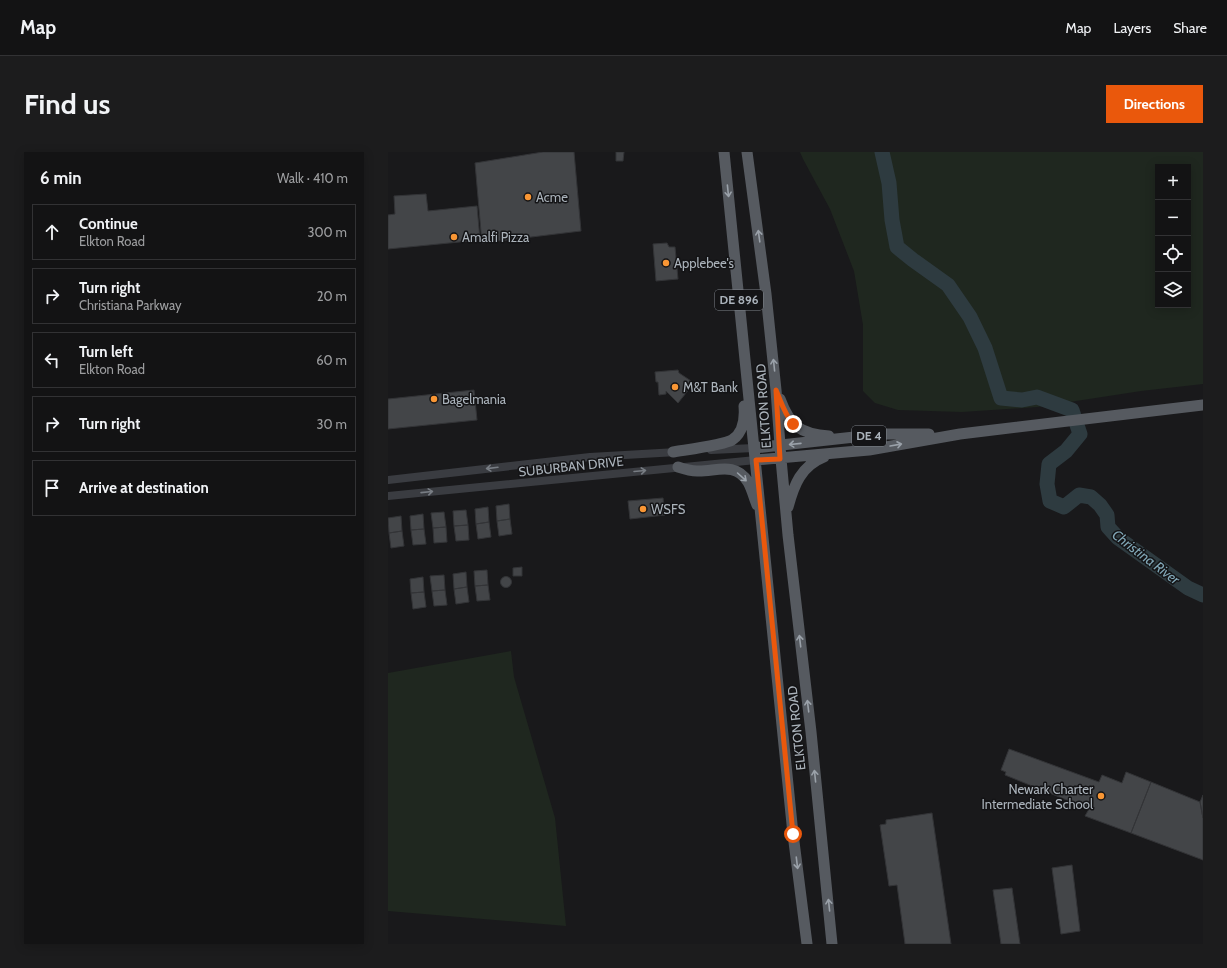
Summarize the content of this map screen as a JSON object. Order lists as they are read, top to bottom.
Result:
{
  "streets": {
    "main road": ["DE 896", "ELKTON ROAD", "DE 4"],
    "street": ["SUBURBAN DRIVE"]
  },
  "crossings": [
    ["ELKTON ROAD", "DE 4"],
    ["ELKTON ROAD", "SUBURBAN DRIVE"],
    ["DE 4", "SUBURBAN DRIVE"]
  ],
  "water": ["Christina River"],
  "places": [
    "Acme",
    "Amalfi Pizza",
    "Applebee's",
    "M&T Bank",
    "Bagelmania",
    "WSFS",
    "Newark Charter Intermediate School"
  ],
  "page": {
    "header": "Map",
    "nav": ["Map", "Layers", "Share"],
    "buttons": "Directions",
    "title": "Find us",
    "heading": ["6 min", "Walk · 410 m"],
    "map_buttons": ["+", "−"],
    "list": [
      ["Continue", "Elkton Road", "300 m"],
      ["Turn right", "Christiana Parkway", "20 m"],
      ["Turn left", "Elkton Road", "60 m"],
      ["Turn right", "30 m"],
      "Arrive at destination"
    ]
  }
}
